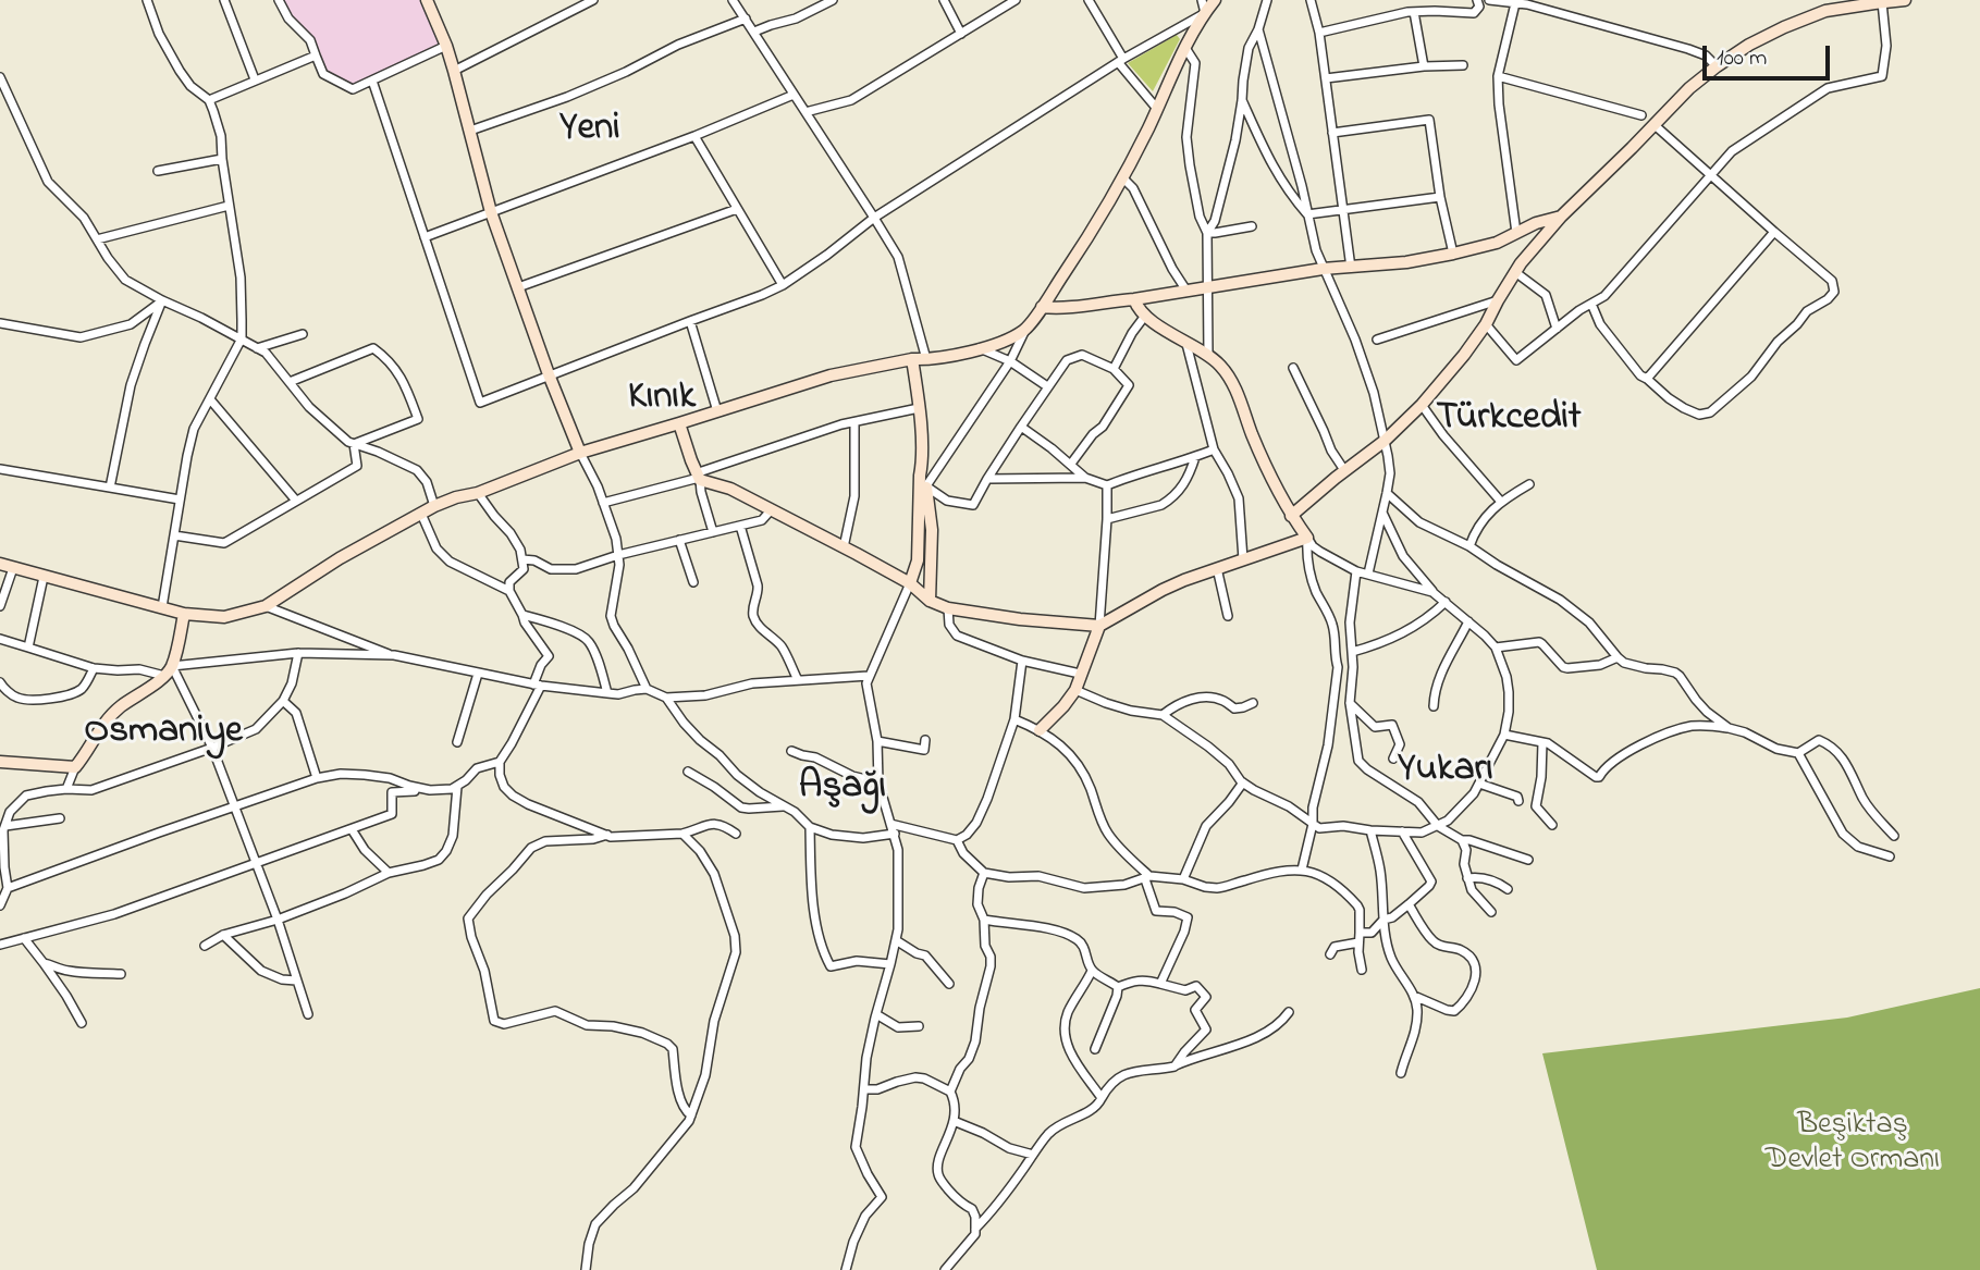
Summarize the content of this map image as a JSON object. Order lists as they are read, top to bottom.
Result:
{
  "districts": [
    "Yeni",
    "Kınık",
    "Türkcedit",
    "Osmaniye",
    "Yukarı",
    "Aşağı"
  ],
  "parks": ["Beşiktaş Devlet Ormanı"],
  "scale_bar": "100 m"
}
